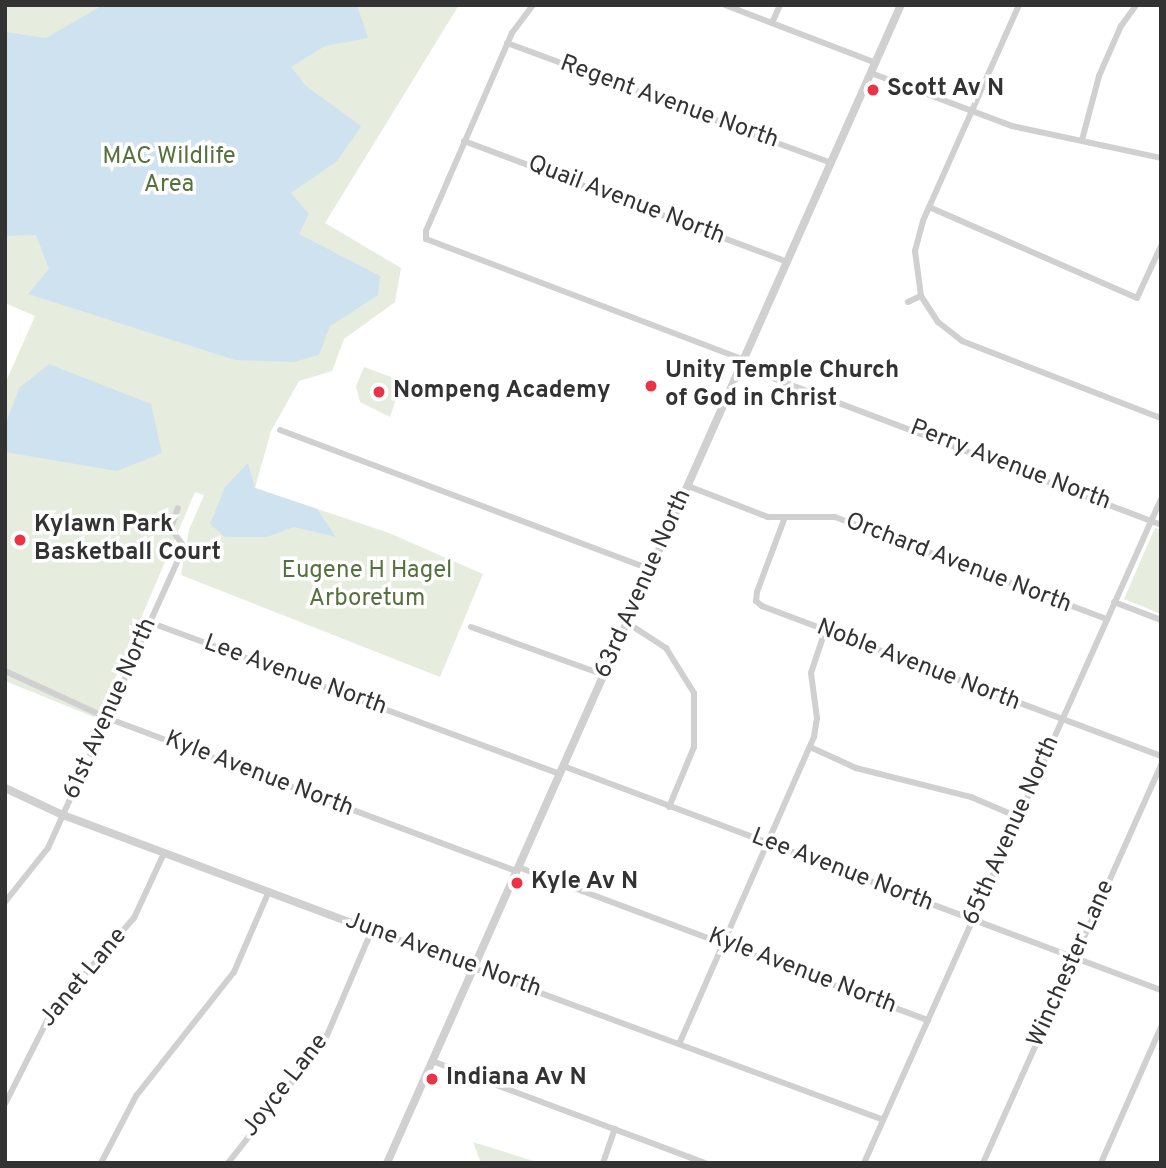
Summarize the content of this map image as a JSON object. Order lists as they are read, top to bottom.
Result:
{
  "streets": {
    "street": [
      "Regent Avenue North",
      "Quail Avenue North",
      "Perry Avenue North",
      "Orchard Avenue North",
      "63rd Avenue North",
      "Noble Avenue North",
      "Lee Avenue North",
      "61st Avenue North",
      "Kyle Avenue North",
      "65th Avenue North",
      "June Avenue North",
      "Winchester Lane",
      "Janet Lane",
      "Joyce Lane"
    ]
  },
  "crossings": [
    ["Regent Avenue North", "63rd Avenue North"],
    ["Quail Avenue North", "Perry Avenue North"],
    ["Quail Avenue North", "63rd Avenue North"],
    ["Perry Avenue North", "63rd Avenue North"],
    ["Perry Avenue North", "65th Avenue North"],
    ["Orchard Avenue North", "63rd Avenue North"],
    ["Orchard Avenue North", "Noble Avenue North"],
    ["Orchard Avenue North", "65th Avenue North"],
    ["63rd Avenue North", "Lee Avenue North"],
    ["63rd Avenue North", "Kyle Avenue North"],
    ["63rd Avenue North", "June Avenue North"],
    ["Noble Avenue North", "65th Avenue North"],
    ["Lee Avenue North", "61st Avenue North"],
    ["Lee Avenue North", "65th Avenue North"],
    ["Lee Avenue North", "Winchester Lane"],
    ["61st Avenue North", "Kyle Avenue North"],
    ["61st Avenue North", "June Avenue North"],
    ["Kyle Avenue North", "65th Avenue North"],
    ["65th Avenue North", "June Avenue North"],
    ["June Avenue North", "Janet Lane"],
    ["June Avenue North", "Joyce Lane"]
  ],
  "parks": ["MAC Wildlife Area", "Eugene H Hagel Arboretum"],
  "places": [
    "Scott Av N",
    "Unity Temple Church of God in Christ",
    "Nompeng Academy",
    "Kylawn Park Basketball Court",
    "Kyle Av N",
    "Indiana Av N"
  ]
}
